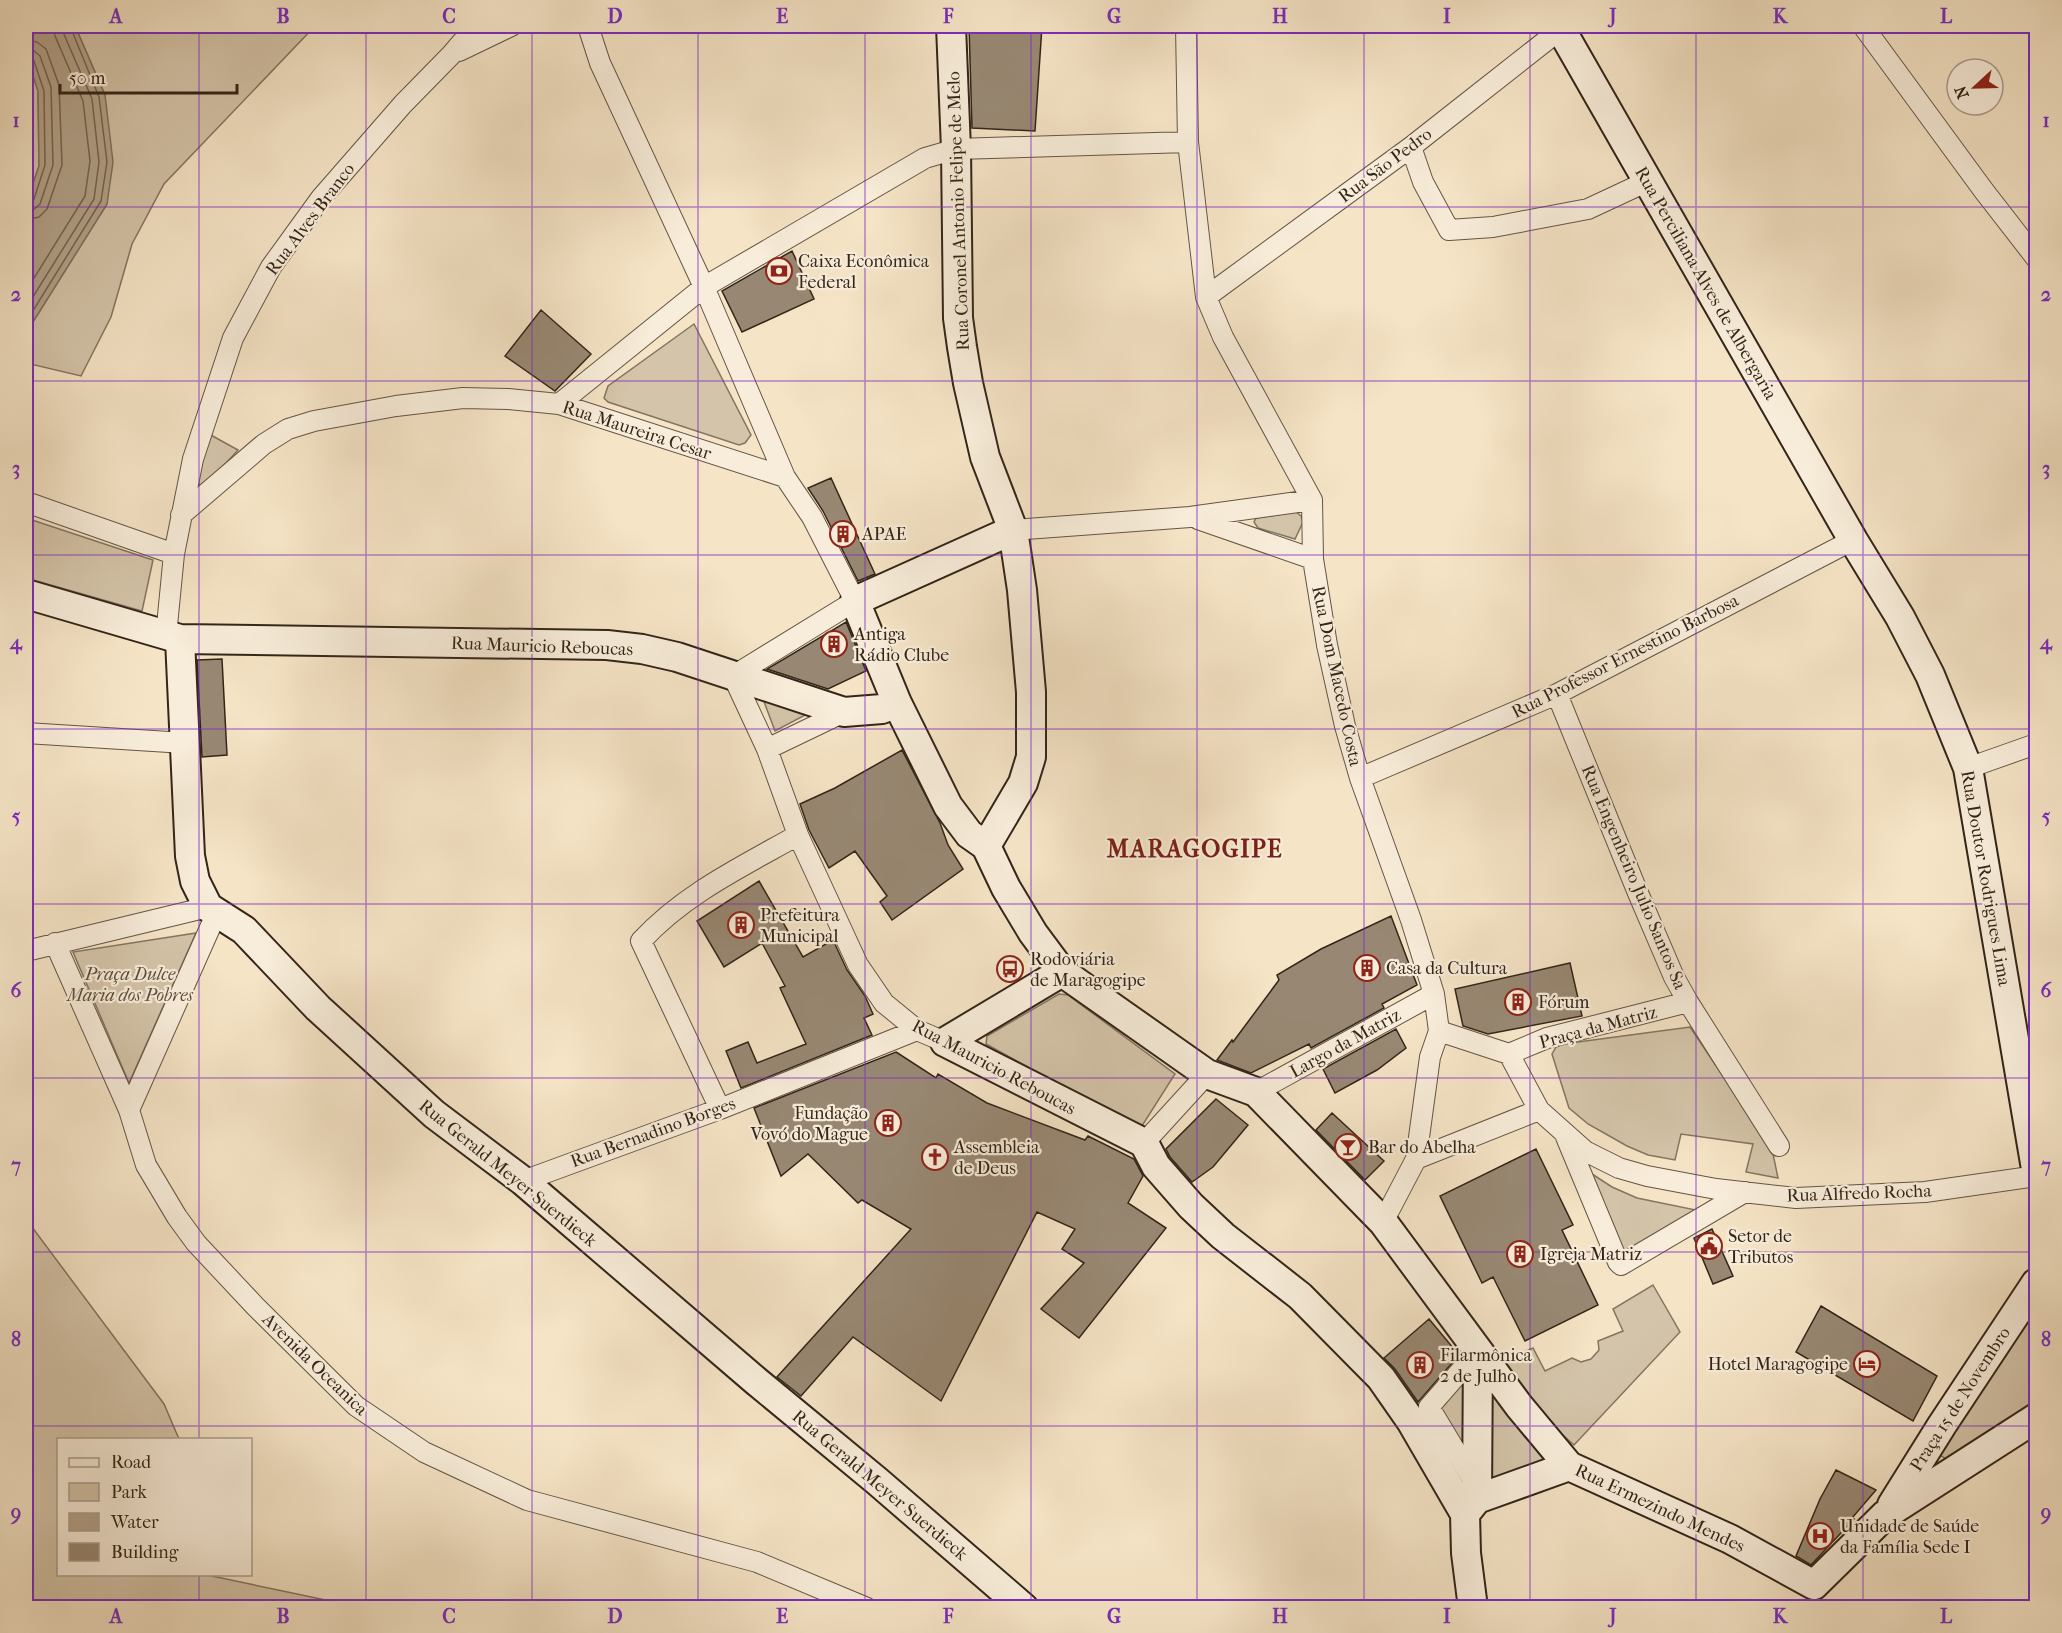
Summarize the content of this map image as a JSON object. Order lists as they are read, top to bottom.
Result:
{
  "streets": {
    "street": [
      "Rua São Pedro",
      "Rua Coronel Antonio Felipe de Melo",
      "Rua Alves Branco",
      "Rua Perciliana Alves de Albergaria",
      "Rua Maureira Cesar",
      "Rua Mauricio Reboucas",
      "Rua Professor Ernestino Barbosa",
      "Rua Dom Macedo Costa",
      "Rua Engenheiro Julio Santos Sa",
      "Rua Doutor Rodrigues Lima",
      "Praça da Matriz",
      "Largo da Matriz",
      "Rua Bernadino Borges",
      "Rua Gerald Meyer Suerdieck",
      "Rua Alfredo Rocha",
      "Avenida Oceanica",
      "Praça 15 de Novembro",
      "Rua Ermezindo Mendes"
    ]
  },
  "crossings": [
    ["Rua São Pedro", "Rua Perciliana Alves de Albergaria"],
    ["Rua São Pedro", "Rua Dom Macedo Costa"],
    ["Rua Coronel Antonio Felipe de Melo", "Rua Ermezindo Mendes"],
    ["Rua Alves Branco", "Rua Maureira Cesar"],
    ["Rua Perciliana Alves de Albergaria", "Rua Professor Ernestino Barbosa"],
    ["Rua Perciliana Alves de Albergaria", "Rua Doutor Rodrigues Lima"],
    ["Rua Mauricio Reboucas", "Rua Bernadino Borges"],
    ["Rua Professor Ernestino Barbosa", "Rua Dom Macedo Costa"],
    ["Rua Professor Ernestino Barbosa", "Rua Engenheiro Julio Santos Sa"],
    ["Rua Professor Ernestino Barbosa", "Rua Doutor Rodrigues Lima"],
    ["Rua Dom Macedo Costa", "Largo da Matriz"],
    ["Rua Engenheiro Julio Santos Sa", "Praça da Matriz"],
    ["Largo da Matriz", "Rua Ermezindo Mendes"],
    ["Rua Bernadino Borges", "Rua Gerald Meyer Suerdieck"],
    ["Praça 15 de Novembro", "Rua Ermezindo Mendes"]
  ],
  "districts": ["MARAGOGIPE"],
  "parks": ["Praça Dulce Maria dos Pobres"],
  "places": {
    "bank": ["Caixa Econômica Federal"],
    "building": [
      "APAE",
      "Antiga Rádio Clube",
      "Prefeitura Municipal",
      "Casa da Cultura",
      "Fórum",
      "Fundação Vovó do Mague",
      "Igreja Matriz",
      "Filarmônica 2 de Julho"
    ],
    "bus stop": ["Rodoviária de Maragogipe"],
    "bar": ["Bar do Abelha"],
    "church": ["Assembleia de Deus"],
    "public building": ["Setor de Tributos"],
    "hotel": ["Hotel Maragogipe"],
    "hospital": ["Unidade de Saúde da Família Sede I"]
  },
  "legend": [
    "Road",
    "Park",
    "Water",
    "Building"
  ],
  "scale_bar": "50 m",
  "north": "left",
  "grid": {
    "columns": [
      "A",
      "B",
      "C",
      "D",
      "E",
      "F",
      "G",
      "H",
      "I",
      "J",
      "K",
      "L"
    ],
    "rows": [
      "1",
      "2",
      "3",
      "4",
      "5",
      "6",
      "7",
      "8",
      "9"
    ]
  }
}
